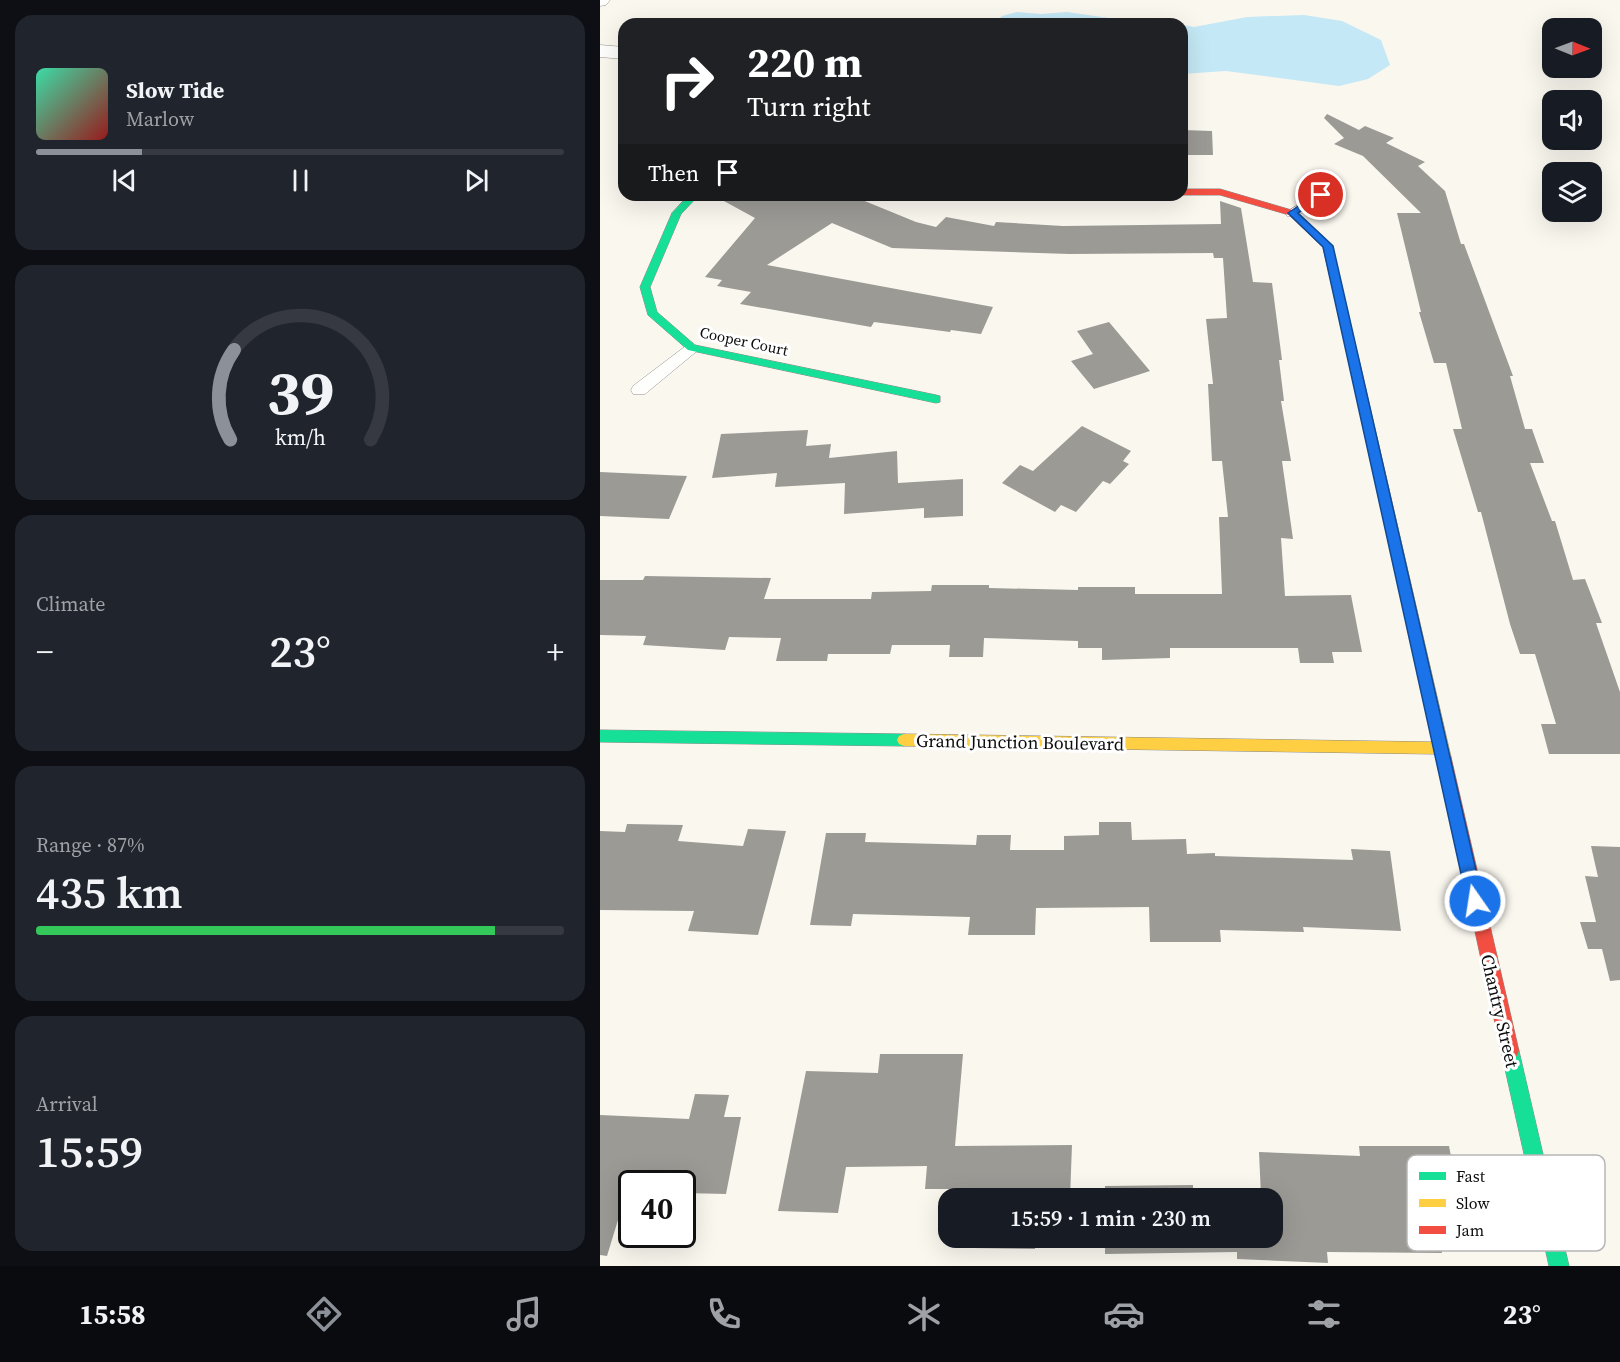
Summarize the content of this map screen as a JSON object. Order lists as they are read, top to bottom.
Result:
{
  "streets": {
    "street": ["Cooper Court", "Grand Junction Boulevard", "Chantry Street"]
  },
  "crossings": [
    ["Grand Junction Boulevard", "Chantry Street"]
  ],
  "legend": ["Fast", "Slow", "Jam"],
  "north": "right",
  "page": {
    "turn": ["220 m", "Turn right"],
    "song": ["Slow Tide", "Marlow"],
    "then": "Then",
    "tile": [
      "Climate",
      ["Range · 87%", "435 km"],
      ["Arrival", "15:59"]
    ],
    "heat": ["−", "23°", "+"],
    "limit": "40",
    "trip": "15:59 · 1 min · 230 m",
    "tabs": ["15:58", "23°"],
    "gauge": ["39", "km/h"]
  }
}
